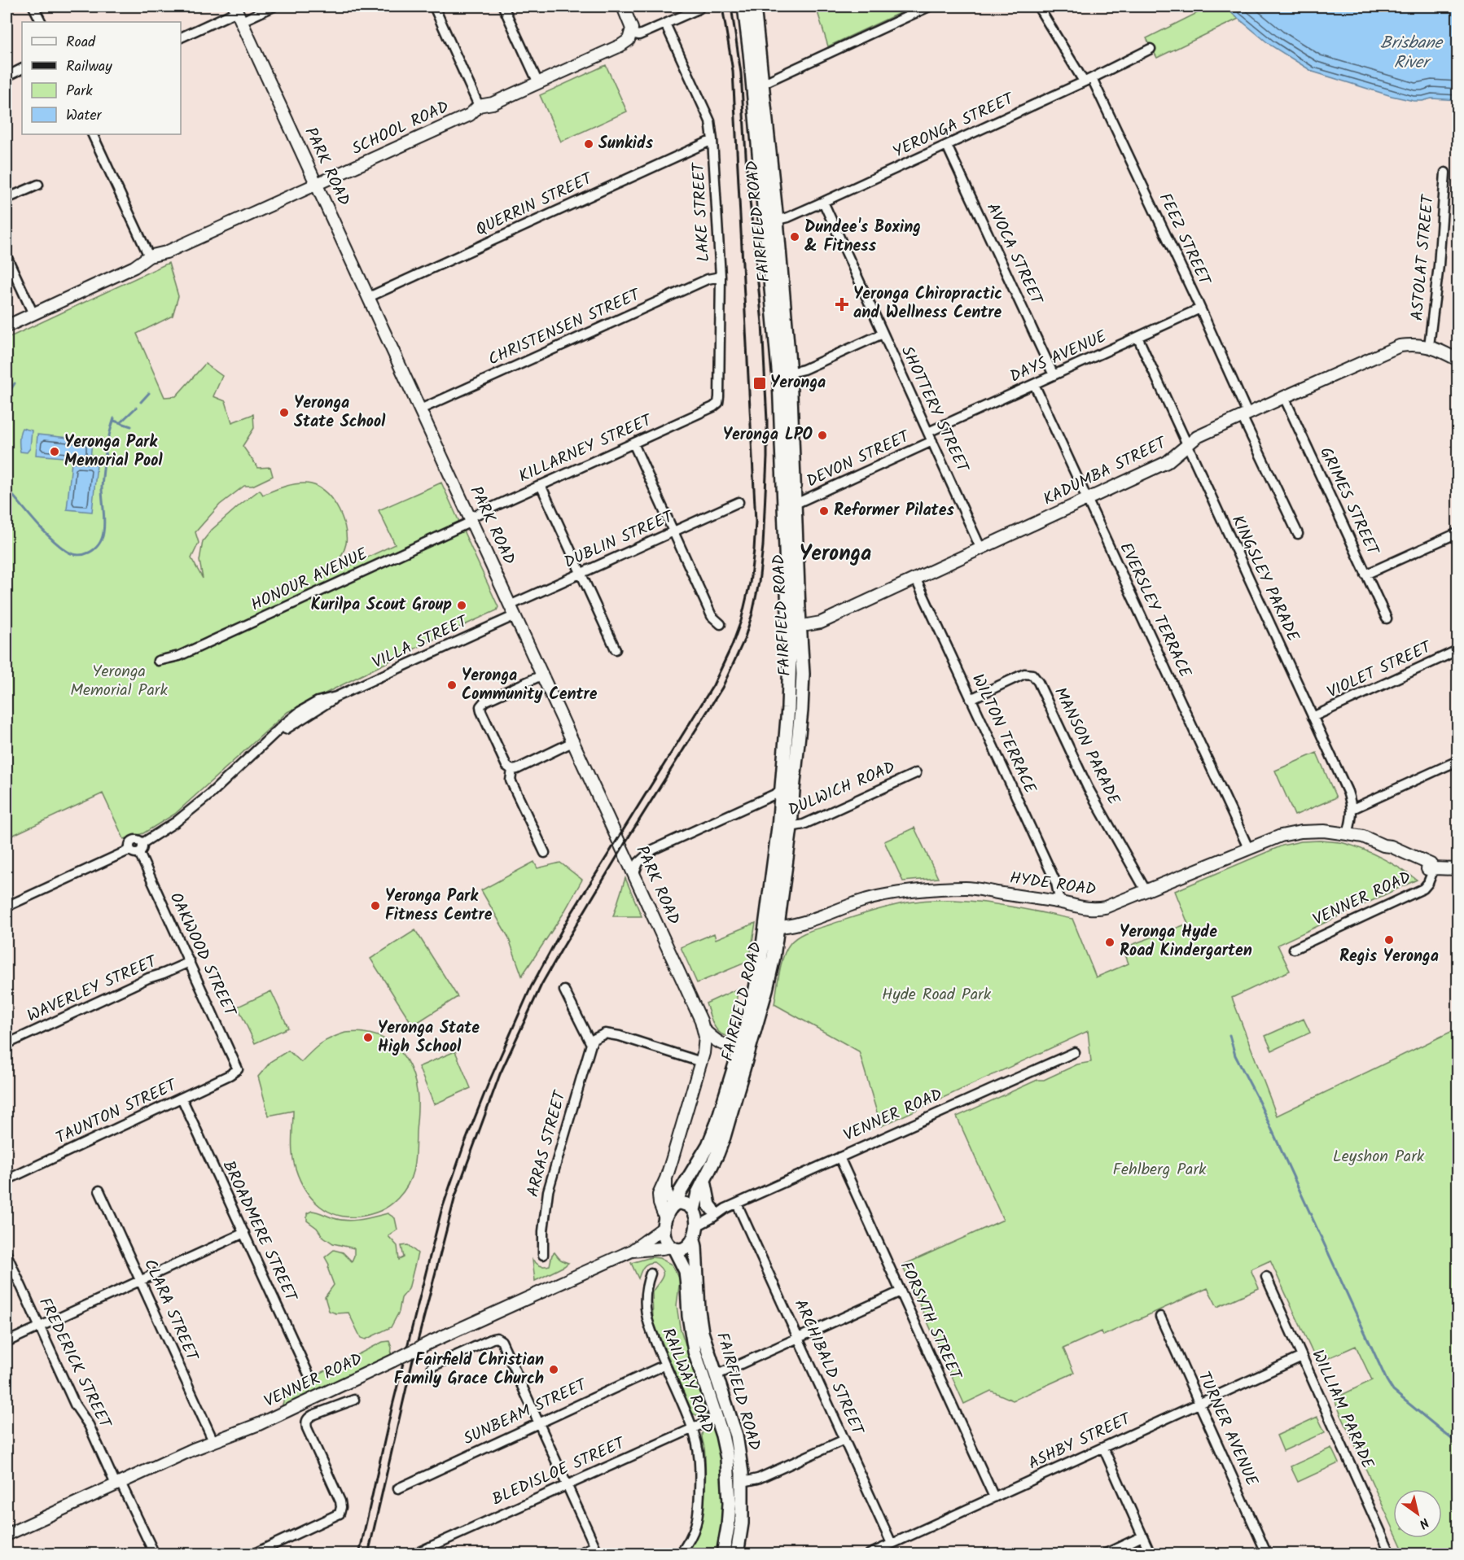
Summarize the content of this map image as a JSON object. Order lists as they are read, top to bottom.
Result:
{
  "streets": {
    "main road": ["FAIRFIELD ROAD"],
    "street": [
      "YERONGA STREET",
      "SCHOOL ROAD",
      "PARK ROAD",
      "QUERRIN STREET",
      "LAKE STREET",
      "FEEZ STREET",
      "AVOCA STREET",
      "ASTOLAT STREET",
      "CHRISTENSEN STREET",
      "DAYS AVENUE",
      "SHOTTERY STREET",
      "KILLARNEY STREET",
      "DEVON STREET",
      "KADUMBA STREET",
      "GRIMES STREET",
      "DUBLIN STREET",
      "KINGSLEY PARADE",
      "HONOUR AVENUE",
      "EVERSLEY TERRACE",
      "VILLA STREET",
      "VIOLET STREET",
      "WILTON TERRACE",
      "MANSON PARADE",
      "DULWICH ROAD",
      "HYDE ROAD",
      "VENNER ROAD",
      "OAKWOOD STREET",
      "WAVERLEY STREET",
      "TAUNTON STREET",
      "ARRAS STREET",
      "BROADMERE STREET",
      "CLARA STREET",
      "FORSYTH STREET",
      "FREDERICK STREET",
      "ARCHIBALD STREET",
      "RAILWAY ROAD",
      "WILLIAM PARADE",
      "SUNBEAM STREET",
      "TURNER AVENUE",
      "ASHBY STREET",
      "BLEDISLOE STREET"
    ]
  },
  "crossings": [
    ["YERONGA STREET", "FAIRFIELD ROAD"],
    ["YERONGA STREET", "FEEZ STREET"],
    ["YERONGA STREET", "AVOCA STREET"],
    ["YERONGA STREET", "SHOTTERY STREET"],
    ["SCHOOL ROAD", "PARK ROAD"],
    ["SCHOOL ROAD", "LAKE STREET"],
    ["PARK ROAD", "QUERRIN STREET"],
    ["PARK ROAD", "FAIRFIELD ROAD"],
    ["PARK ROAD", "CHRISTENSEN STREET"],
    ["PARK ROAD", "KILLARNEY STREET"],
    ["PARK ROAD", "DUBLIN STREET"],
    ["PARK ROAD", "HONOUR AVENUE"],
    ["PARK ROAD", "VILLA STREET"],
    ["QUERRIN STREET", "LAKE STREET"],
    ["LAKE STREET", "CHRISTENSEN STREET"],
    ["LAKE STREET", "KILLARNEY STREET"],
    ["FAIRFIELD ROAD", "DEVON STREET"],
    ["FAIRFIELD ROAD", "KADUMBA STREET"],
    ["FAIRFIELD ROAD", "DULWICH ROAD"],
    ["FAIRFIELD ROAD", "HYDE ROAD"],
    ["FAIRFIELD ROAD", "VENNER ROAD"],
    ["FAIRFIELD ROAD", "BLEDISLOE STREET"],
    ["FEEZ STREET", "DAYS AVENUE"],
    ["FEEZ STREET", "KADUMBA STREET"],
    ["AVOCA STREET", "DAYS AVENUE"],
    ["ASTOLAT STREET", "KADUMBA STREET"],
    ["DAYS AVENUE", "SHOTTERY STREET"],
    ["DAYS AVENUE", "KINGSLEY PARADE"],
    ["DAYS AVENUE", "EVERSLEY TERRACE"],
    ["SHOTTERY STREET", "DEVON STREET"],
    ["SHOTTERY STREET", "KADUMBA STREET"],
    ["KILLARNEY STREET", "HONOUR AVENUE"],
    ["KADUMBA STREET", "GRIMES STREET"],
    ["KADUMBA STREET", "KINGSLEY PARADE"],
    ["KADUMBA STREET", "EVERSLEY TERRACE"],
    ["KADUMBA STREET", "WILTON TERRACE"],
    ["DUBLIN STREET", "VILLA STREET"],
    ["KINGSLEY PARADE", "VIOLET STREET"],
    ["KINGSLEY PARADE", "HYDE ROAD"],
    ["EVERSLEY TERRACE", "HYDE ROAD"],
    ["VILLA STREET", "OAKWOOD STREET"],
    ["WILTON TERRACE", "MANSON PARADE"],
    ["WILTON TERRACE", "HYDE ROAD"],
    ["MANSON PARADE", "HYDE ROAD"],
    ["HYDE ROAD", "VENNER ROAD"],
    ["VENNER ROAD", "CLARA STREET"],
    ["VENNER ROAD", "FORSYTH STREET"],
    ["VENNER ROAD", "FREDERICK STREET"],
    ["VENNER ROAD", "ARCHIBALD STREET"],
    ["OAKWOOD STREET", "WAVERLEY STREET"],
    ["OAKWOOD STREET", "TAUNTON STREET"],
    ["TAUNTON STREET", "BROADMERE STREET"],
    ["FORSYTH STREET", "ASHBY STREET"],
    ["ARCHIBALD STREET", "ASHBY STREET"],
    ["RAILWAY ROAD", "SUNBEAM STREET"],
    ["RAILWAY ROAD", "BLEDISLOE STREET"],
    ["WILLIAM PARADE", "ASHBY STREET"],
    ["TURNER AVENUE", "ASHBY STREET"]
  ],
  "districts": ["Yeronga"],
  "water": ["Brisbane River"],
  "parks": [
    "Yeronga Memorial Park",
    "Hyde Road Park",
    "Leyshon Park",
    "Fehlberg Park"
  ],
  "places": {
    "other": [
      "Sunkids",
      "Dundee's Boxing & Fitness",
      "Yeronga State School",
      "Yeronga LPO",
      "Yeronga Park Memorial Pool",
      "Reformer Pilates",
      "Kurilpa Scout Group",
      "Yeronga Community Centre",
      "Yeronga Park Fitness Centre",
      "Regis Yeronga",
      "Yeronga Hyde Road Kindergarten",
      "Yeronga State High School",
      "Fairfield Christian Family Grace Church"
    ],
    "health": ["Yeronga Chiropractic and Wellness Centre"],
    "transit": ["Yeronga"]
  },
  "legend": [
    "Road",
    "Railway",
    "Park",
    "Water"
  ],
  "north": "bottom right"
}
